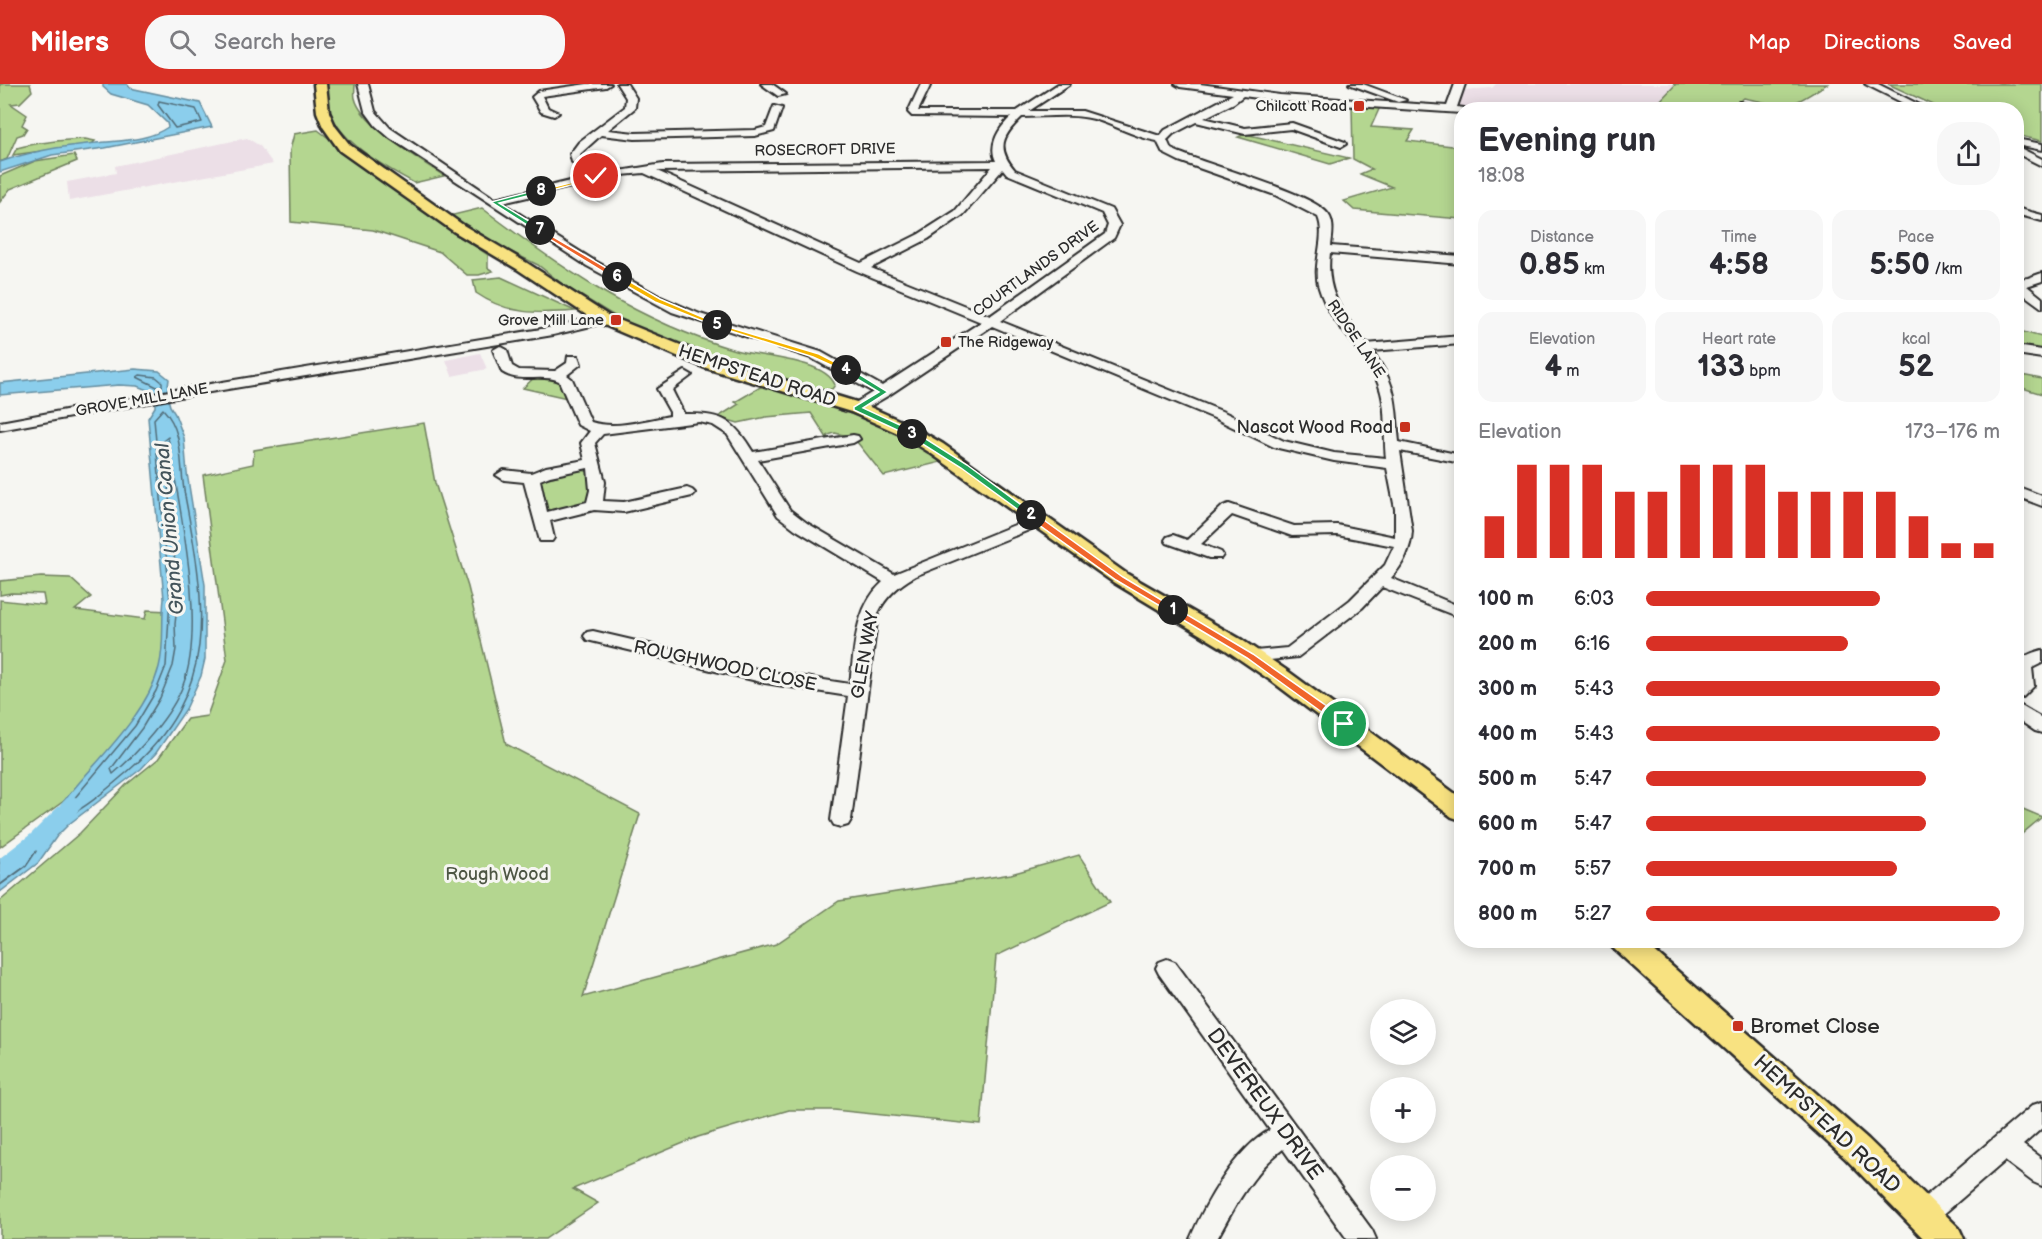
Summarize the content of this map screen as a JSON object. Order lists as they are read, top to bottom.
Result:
{
  "streets": {
    "main road": ["HEMPSTEAD ROAD"],
    "street": [
      "ROSECROFT DRIVE",
      "COURTLANDS DRIVE",
      "RIDGE LANE",
      "GROVE MILL LANE",
      "GLEN WAY",
      "ROUGHWOOD CLOSE",
      "DEVEREUX DRIVE"
    ]
  },
  "crossings": [
    ["ROSECROFT DRIVE", "COURTLANDS DRIVE"],
    ["ROSECROFT DRIVE", "HEMPSTEAD ROAD"],
    ["COURTLANDS DRIVE", "HEMPSTEAD ROAD"],
    ["HEMPSTEAD ROAD", "GROVE MILL LANE"],
    ["HEMPSTEAD ROAD", "GLEN WAY"],
    ["GLEN WAY", "ROUGHWOOD CLOSE"]
  ],
  "water": ["Grand Union Canal"],
  "parks": ["Rough Wood"],
  "places": {
    "transit": [
      "Chilcott Road",
      "Grove Mill Lane",
      "The Ridgeway",
      "Nascot Wood Road",
      "Bromet Close"
    ]
  },
  "page": {
    "header": "Milers",
    "search": "Search here",
    "nav": ["Map", "Directions", "Saved"],
    "heading": ["Evening run", "18:08"],
    "pins": [
      "8",
      "7",
      "6",
      "5",
      "4",
      "3",
      "2",
      "1"
    ],
    "stats": [
      ["Distance", "0.85 km"],
      ["Time", "4:58"],
      ["Pace", "5:50 /km"],
      ["Elevation", "4 m"],
      ["Heart rate", "133 bpm"],
      ["kcal", "52"]
    ],
    "chart": ["Elevation", "173–176 m"],
    "list": [
      {
        "name": "100 m",
        "note": "6:03"
      },
      {
        "name": "200 m",
        "note": "6:16"
      },
      {
        "name": "300 m",
        "note": "5:43"
      },
      {
        "name": "400 m",
        "note": "5:43"
      },
      {
        "name": "500 m",
        "note": "5:47"
      },
      {
        "name": "600 m",
        "note": "5:47"
      },
      {
        "name": "700 m",
        "note": "5:57"
      },
      {
        "name": "800 m",
        "note": "5:27"
      }
    ],
    "map_buttons": ["+", "−"]
  }
}
